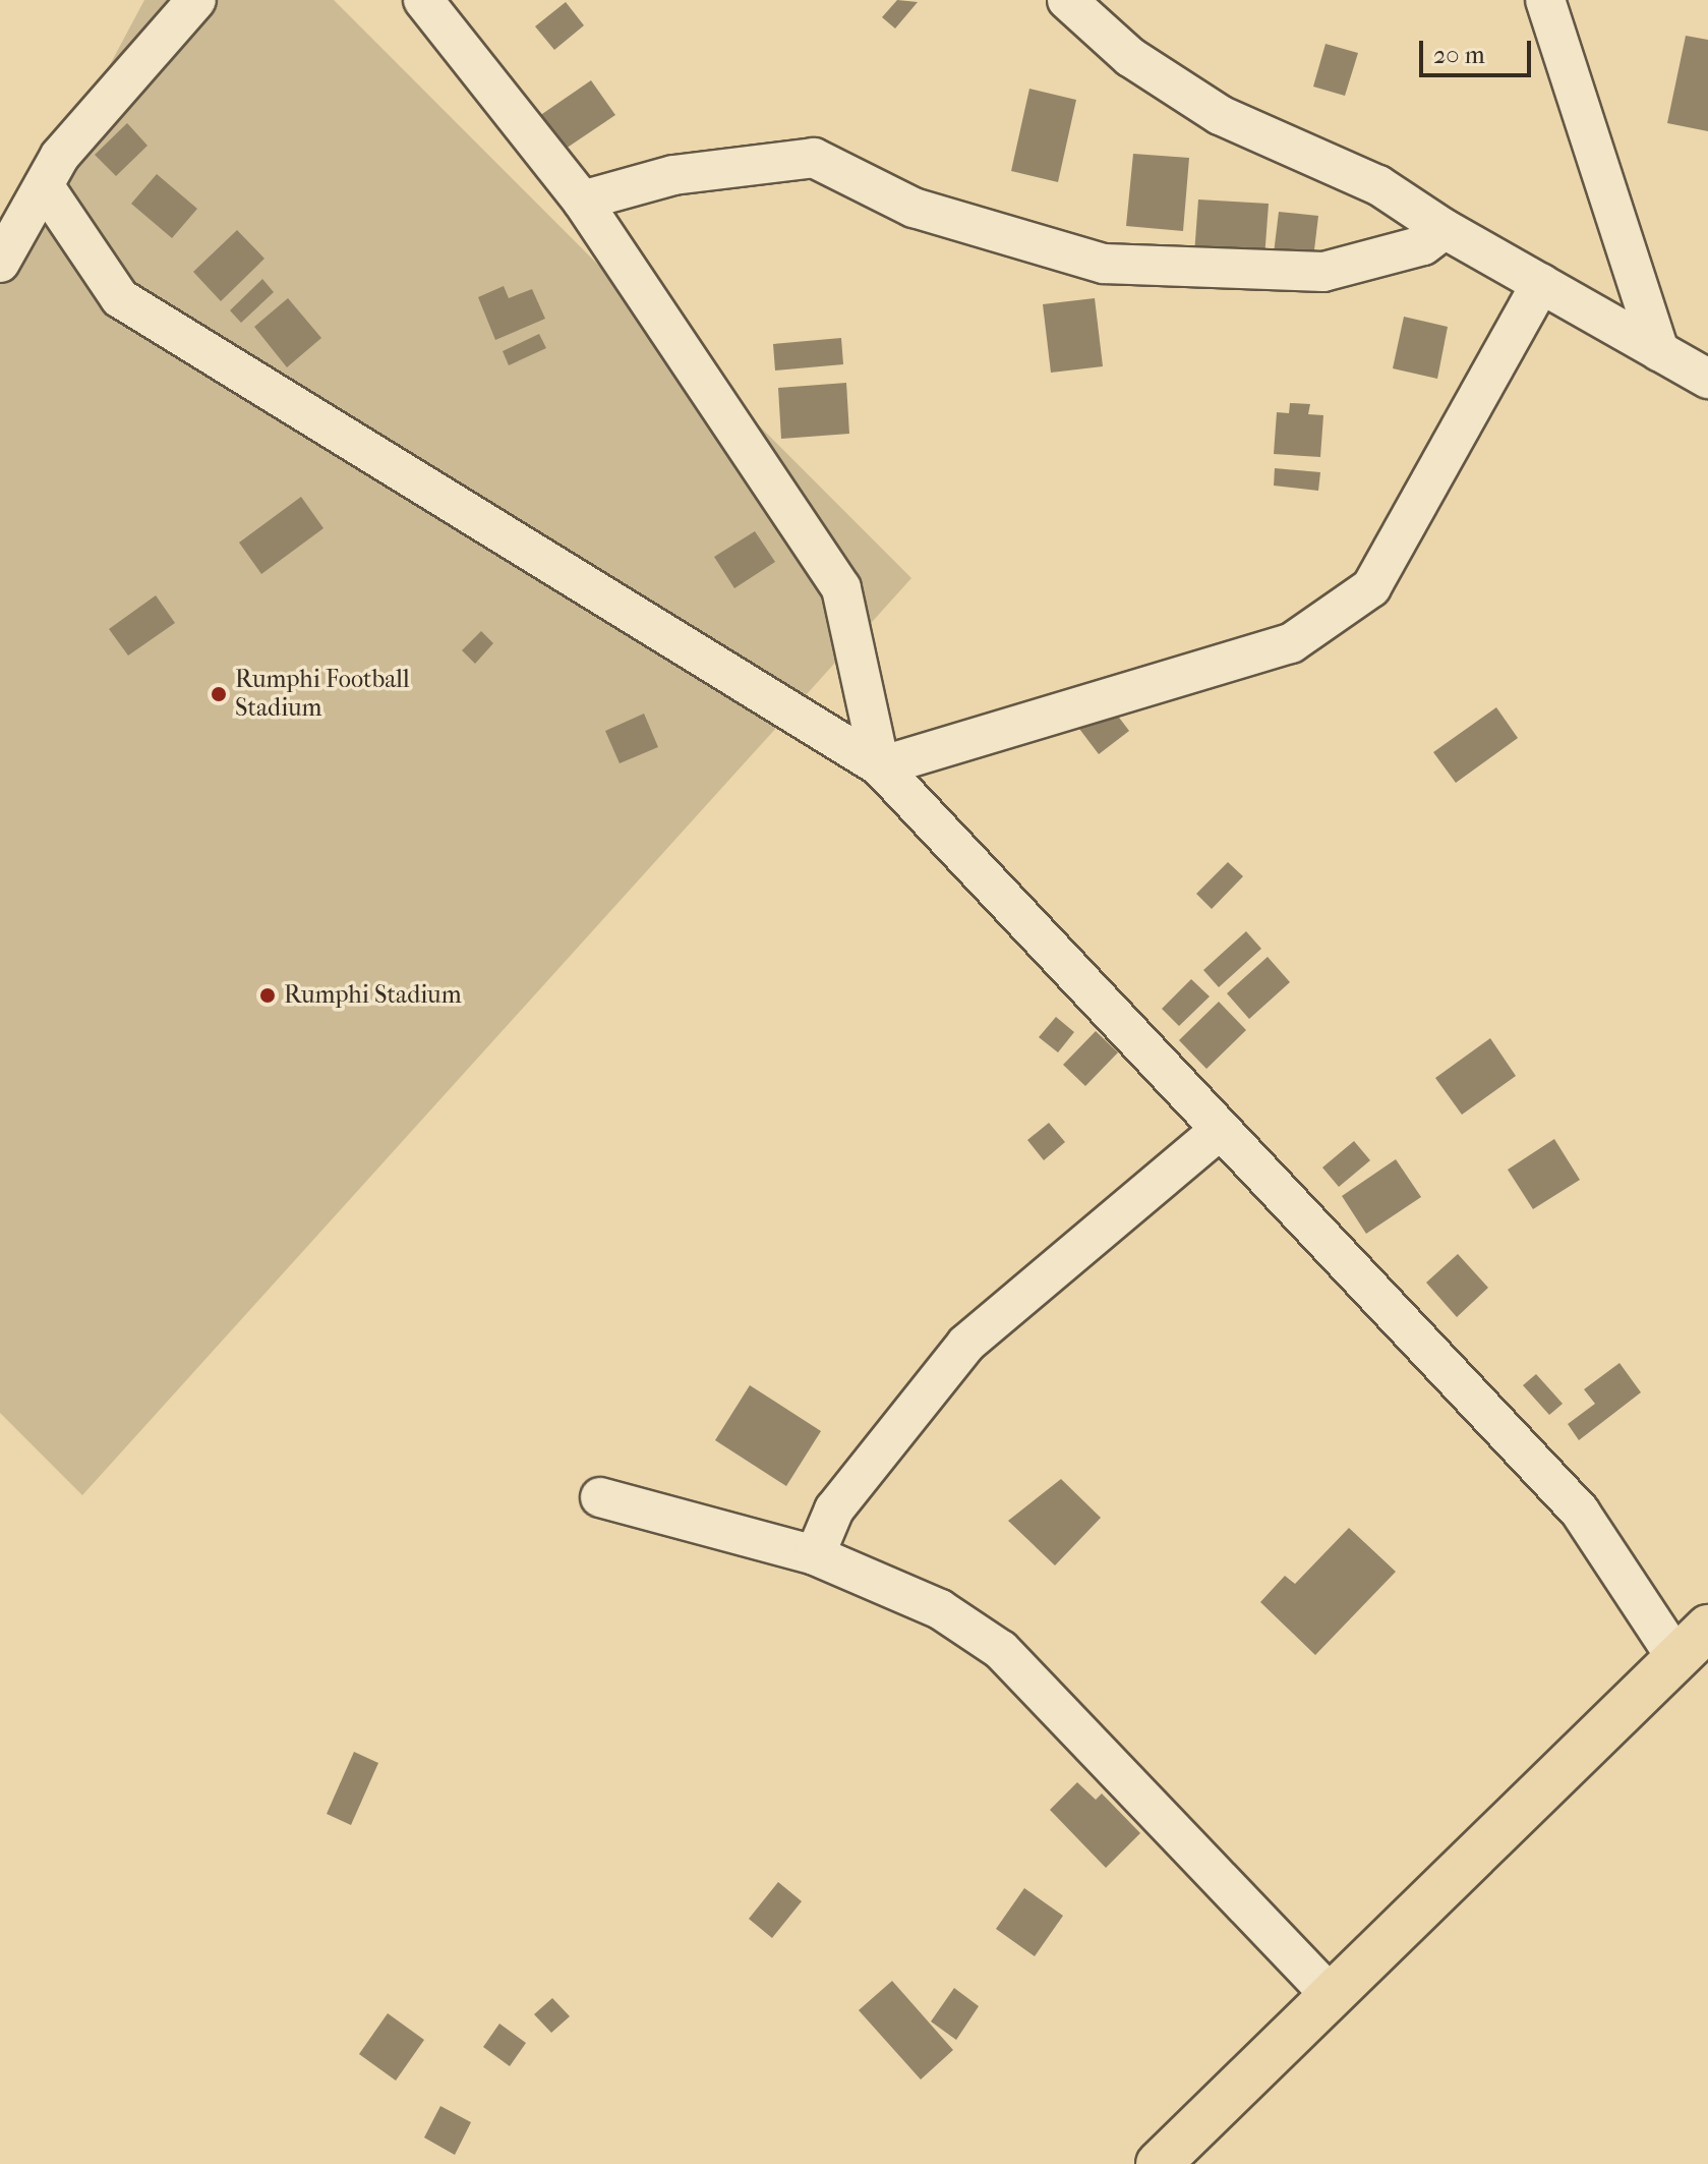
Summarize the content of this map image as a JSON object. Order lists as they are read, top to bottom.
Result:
{
  "places": ["Rumphi Football Stadium", "Rumphi Stadium"],
  "scale_bar": "20 m"
}
